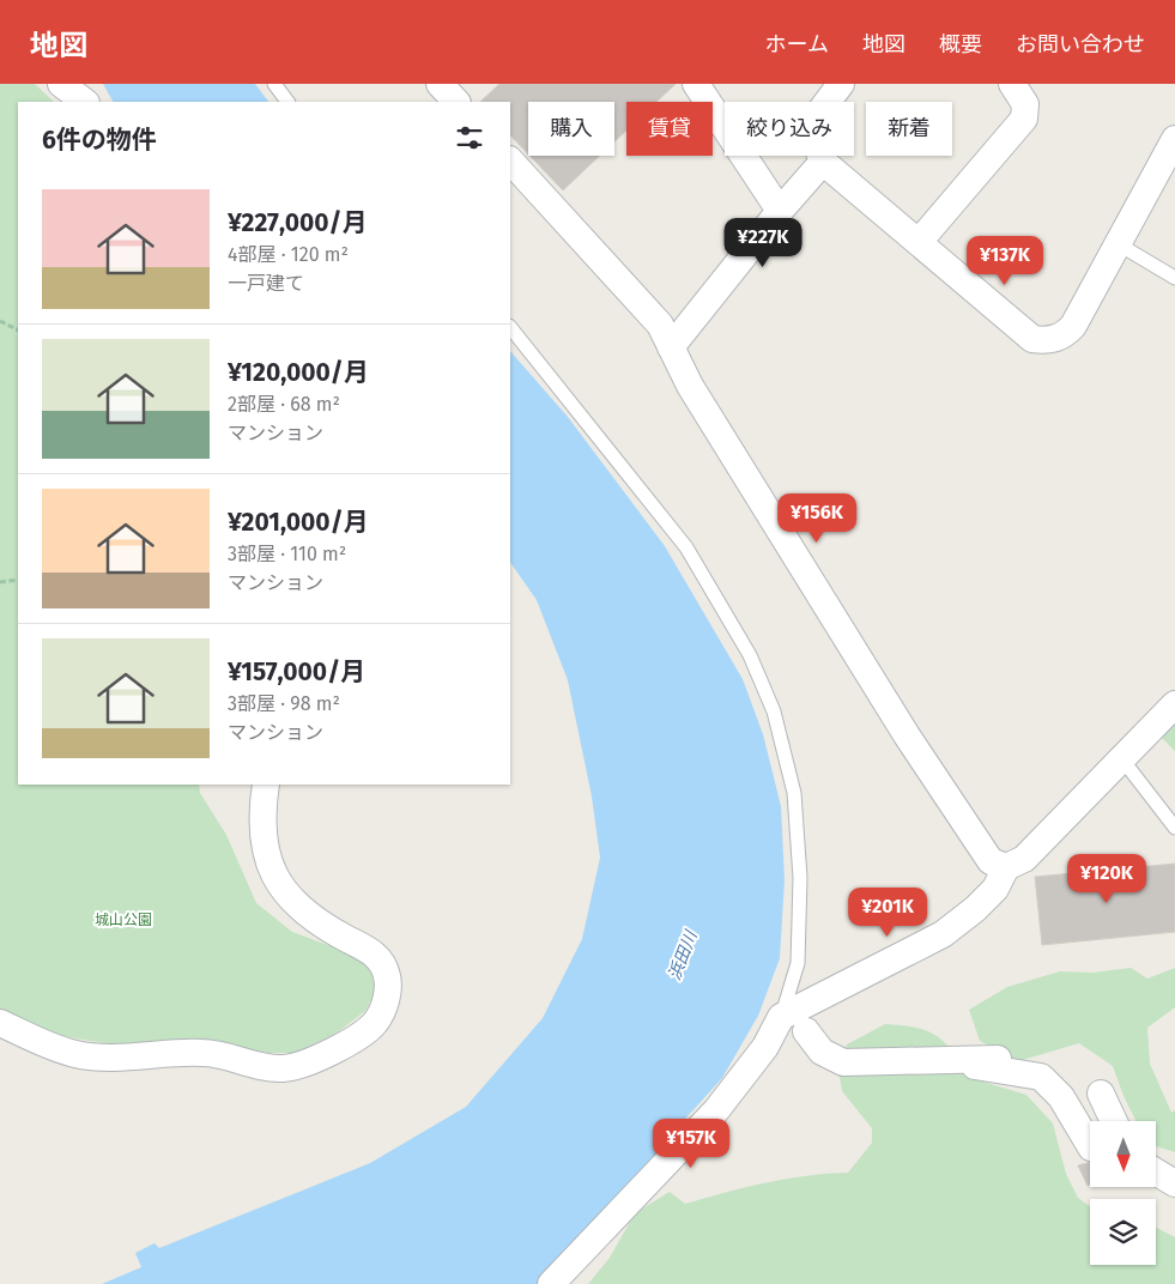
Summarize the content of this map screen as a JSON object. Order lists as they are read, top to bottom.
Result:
{
  "water": ["浜田川"],
  "parks": ["城山公園"],
  "north": "bottom",
  "page": {
    "header": "地図",
    "nav": [
      "ホーム",
      "地図",
      "概要",
      "お問い合わせ"
    ],
    "chip": [
      "購入",
      "賃貸",
      "絞り込み",
      "新着"
    ],
    "heading": "6件の物件",
    "list": [
      {
        "name": "¥227,000/月",
        "note": "4部屋 · 120 m² · 一戸建て"
      },
      {
        "name": "¥120,000/月",
        "note": "2部屋 · 68 m² · マンション"
      },
      {
        "name": "¥201,000/月",
        "note": "3部屋 · 110 m² · マンション"
      },
      {
        "name": "¥157,000/月",
        "note": "3部屋 · 98 m² · マンション"
      }
    ],
    "price": [
      "¥227K",
      "¥137K",
      "¥156K",
      "¥120K",
      "¥201K",
      "¥157K"
    ]
  }
}
